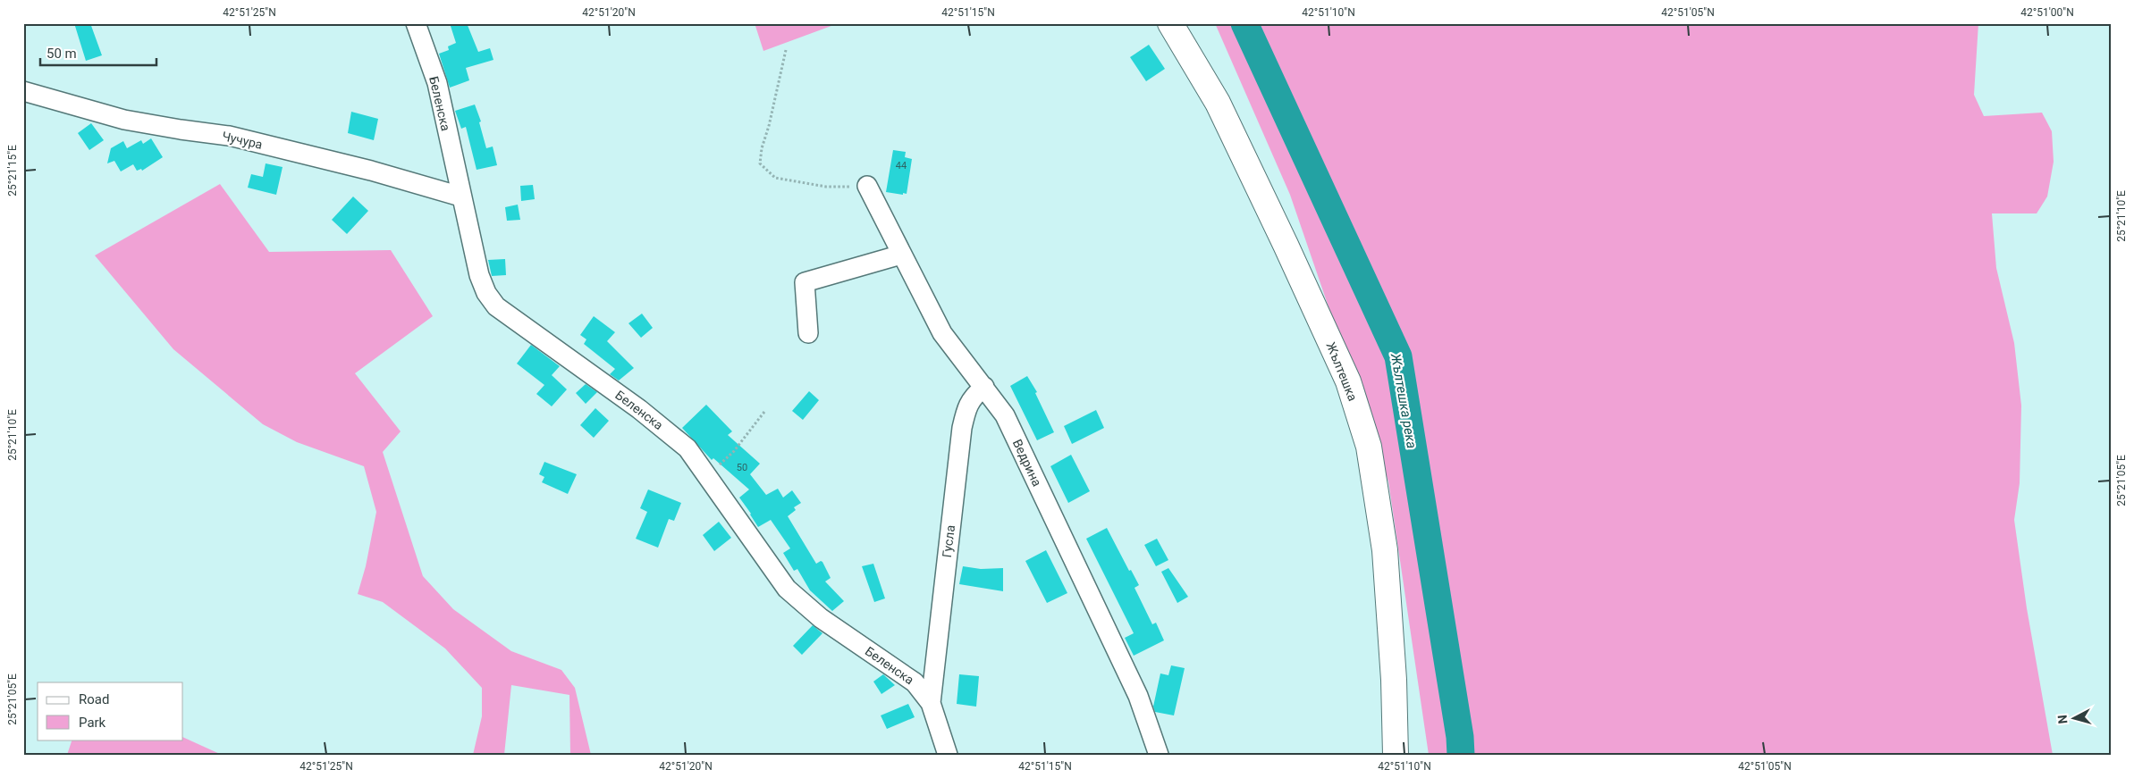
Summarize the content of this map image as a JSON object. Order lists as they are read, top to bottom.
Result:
{
  "streets": {
    "main road": ["Жълтешка"],
    "street": [
      "Беленска",
      "Чучура",
      "Ведрина",
      "Гусла"
    ]
  },
  "crossings": [
    ["Беленска", "Чучура"],
    ["Беленска", "Гусла"],
    ["Ведрина", "Гусла"]
  ],
  "water": ["Жълтешка река"],
  "house_numbers": ["44", "50"],
  "legend": ["Road", "Park"],
  "scale_bar": "50 m",
  "north": "left",
  "coordinates": [
    "42°51'25\"N",
    "42°51'20\"N",
    "42°51'15\"N",
    "42°51'10\"N",
    "42°51'05\"N",
    "42°51'00\"N",
    "25°21'15\"E",
    "25°21'10\"E",
    "25°21'05\"E"
  ]
}
